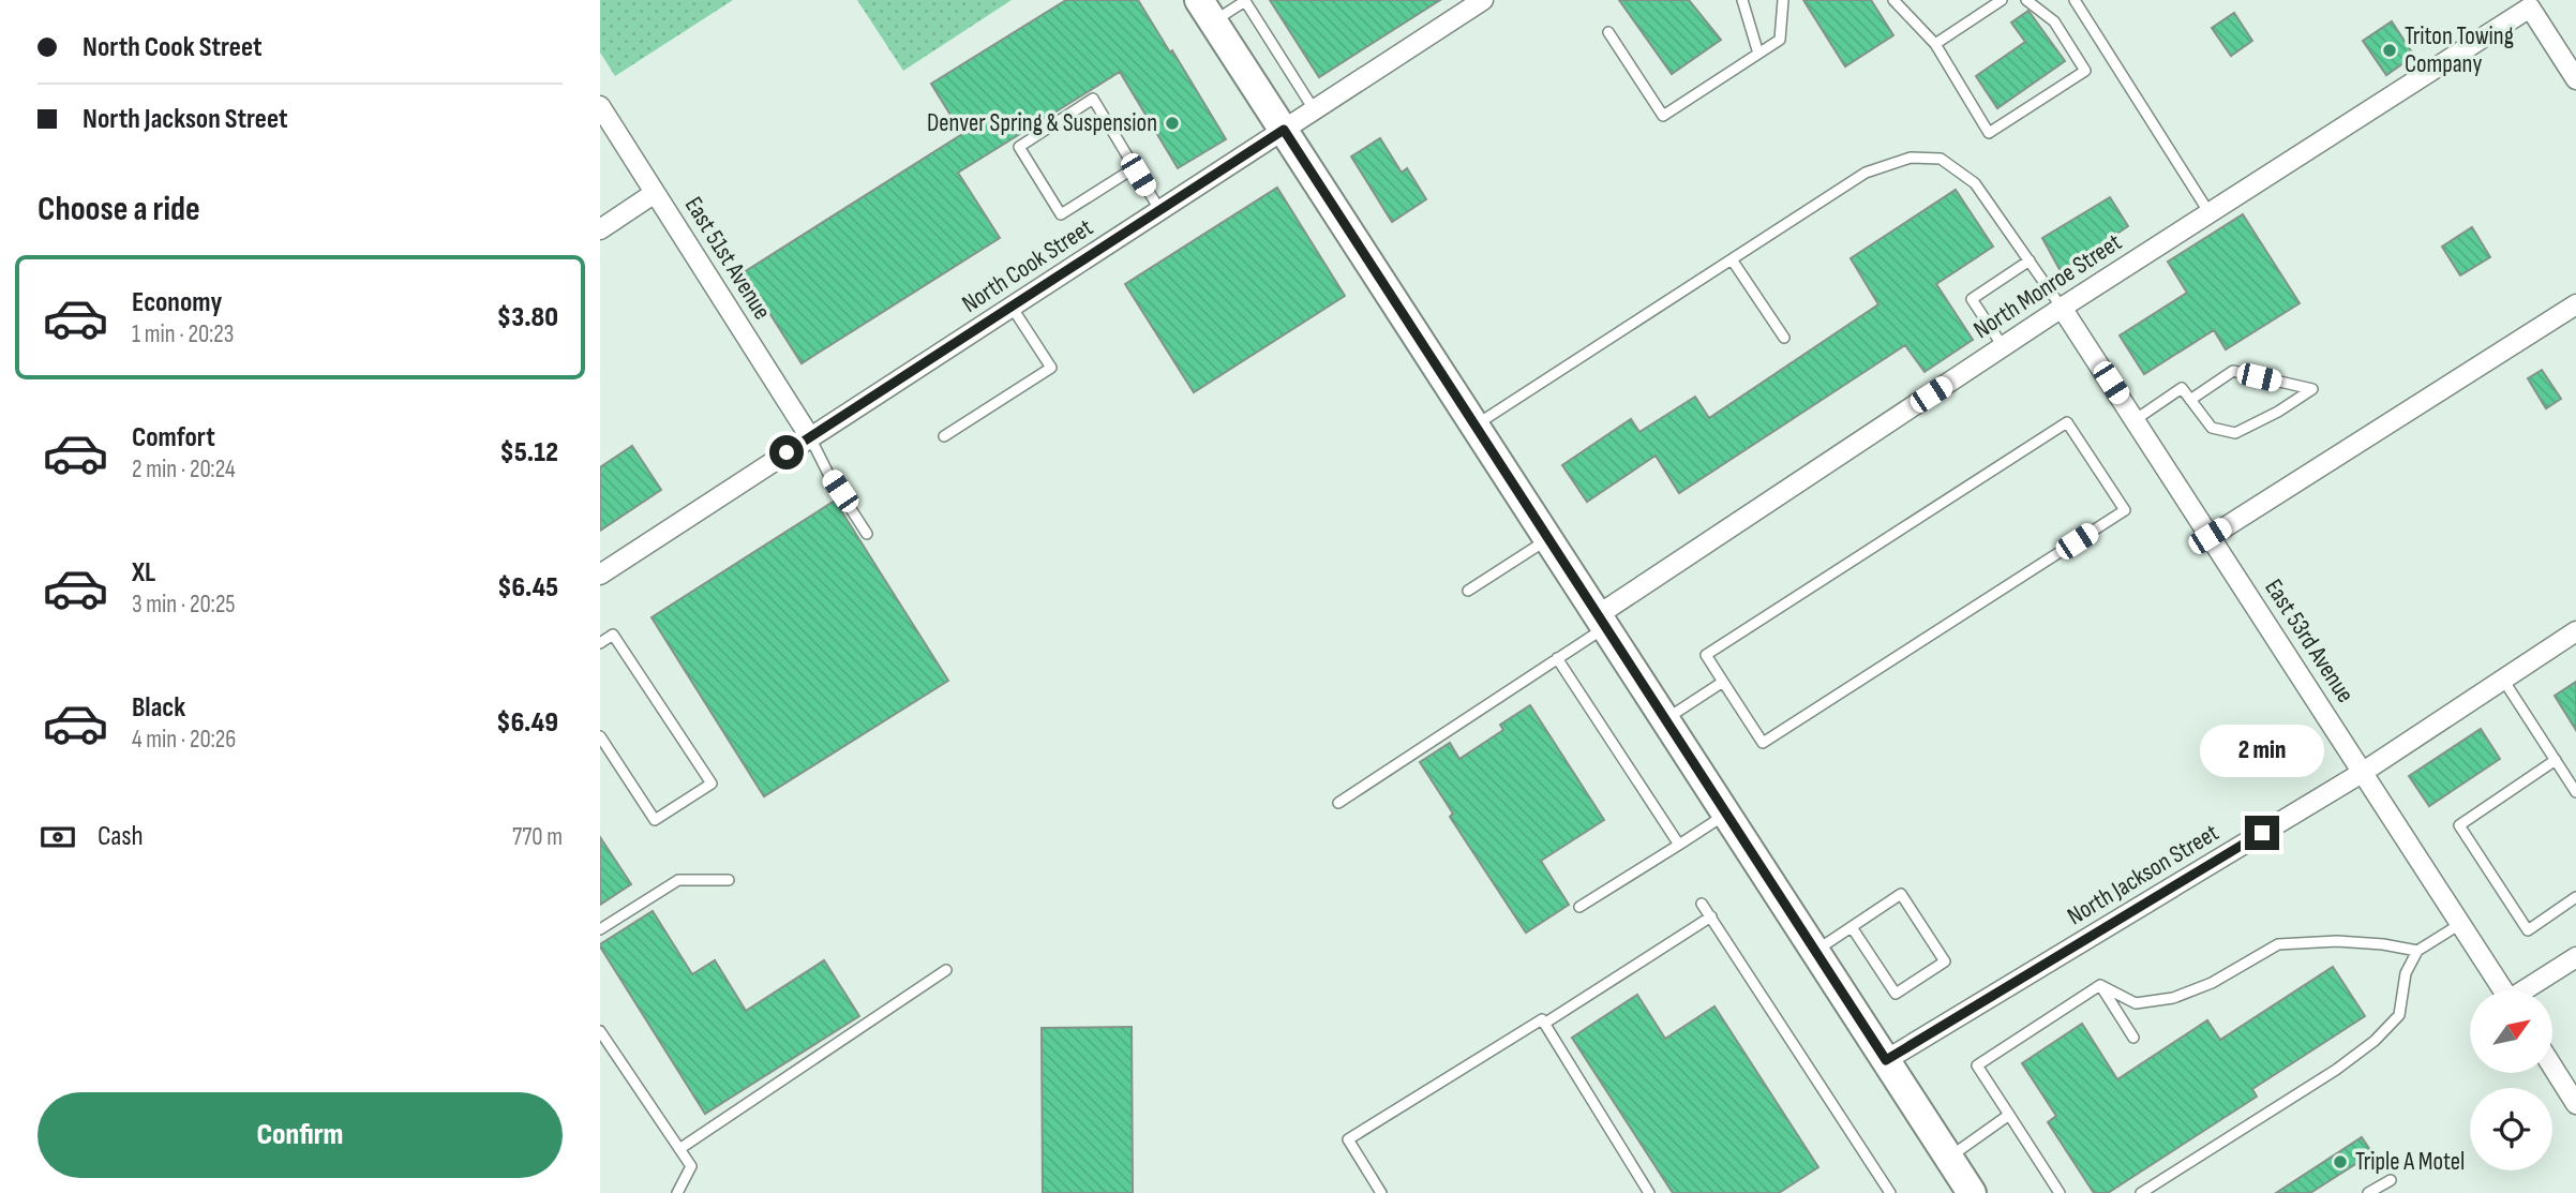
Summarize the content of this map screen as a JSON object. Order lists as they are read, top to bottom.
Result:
{
  "streets": {
    "street": [
      "East 51st Avenue",
      "North Cook Street",
      "North Monroe Street",
      "East 53rd Avenue",
      "North Jackson Street"
    ]
  },
  "crossings": [
    ["East 51st Avenue", "North Cook Street"],
    ["North Monroe Street", "East 53rd Avenue"],
    ["East 53rd Avenue", "North Jackson Street"]
  ],
  "places": ["Triton Towing Company", "Denver Spring & Suspension", "Triple A Motel"],
  "north": "top right",
  "page": {
    "banner": ["North Cook Street", "North Jackson Street"],
    "heading": "Choose a ride",
    "list": [
      {
        "name": "Economy",
        "note": "1 min · 20:23",
        "value": "$3.80"
      },
      {
        "name": "Comfort",
        "note": "2 min · 20:24",
        "value": "$5.12"
      },
      {
        "name": "XL",
        "note": "3 min · 20:25",
        "value": "$6.45"
      },
      {
        "name": "Black",
        "note": "4 min · 20:26",
        "value": "$6.49"
      }
    ],
    "bubble": "2 min",
    "pay": ["Cash", "770 m"],
    "buttons": "Confirm"
  }
}
